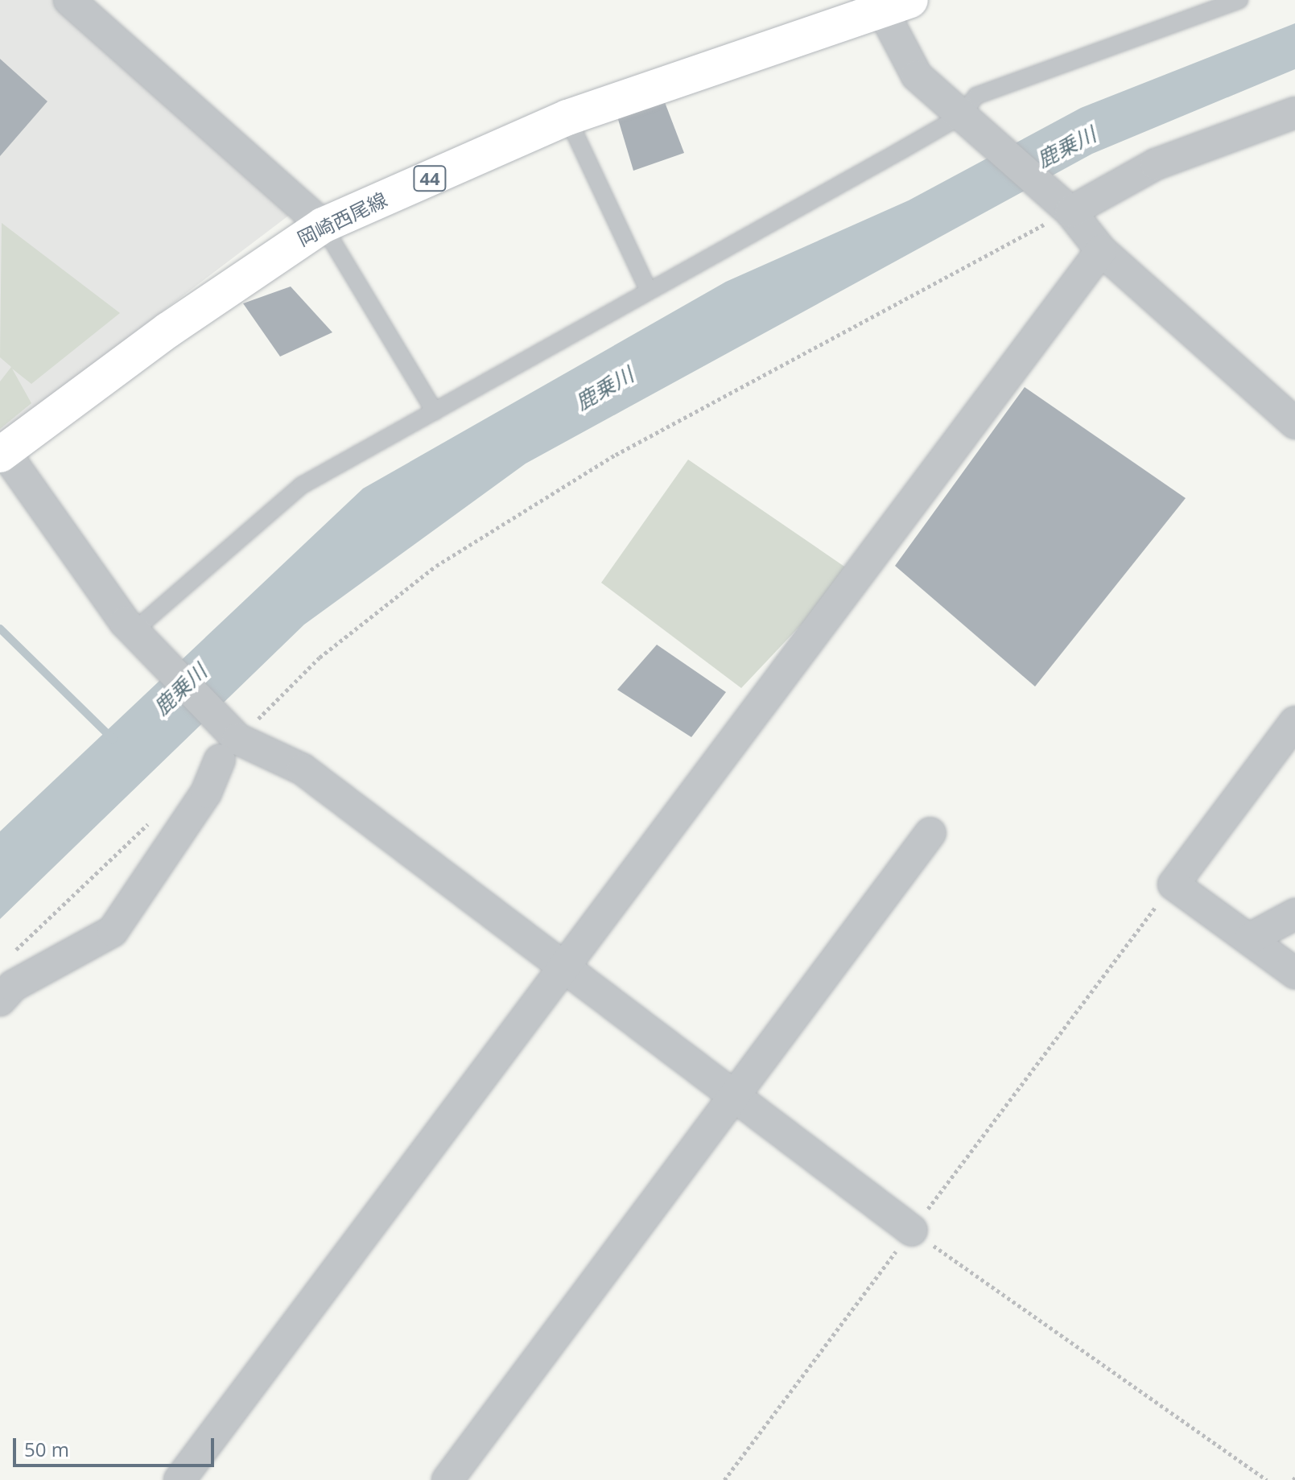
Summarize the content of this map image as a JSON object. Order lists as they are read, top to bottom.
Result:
{
  "streets": {
    "main road": ["44", "岡崎西尾線"]
  },
  "water": ["鹿乗川"],
  "scale_bar": "50 m"
}
